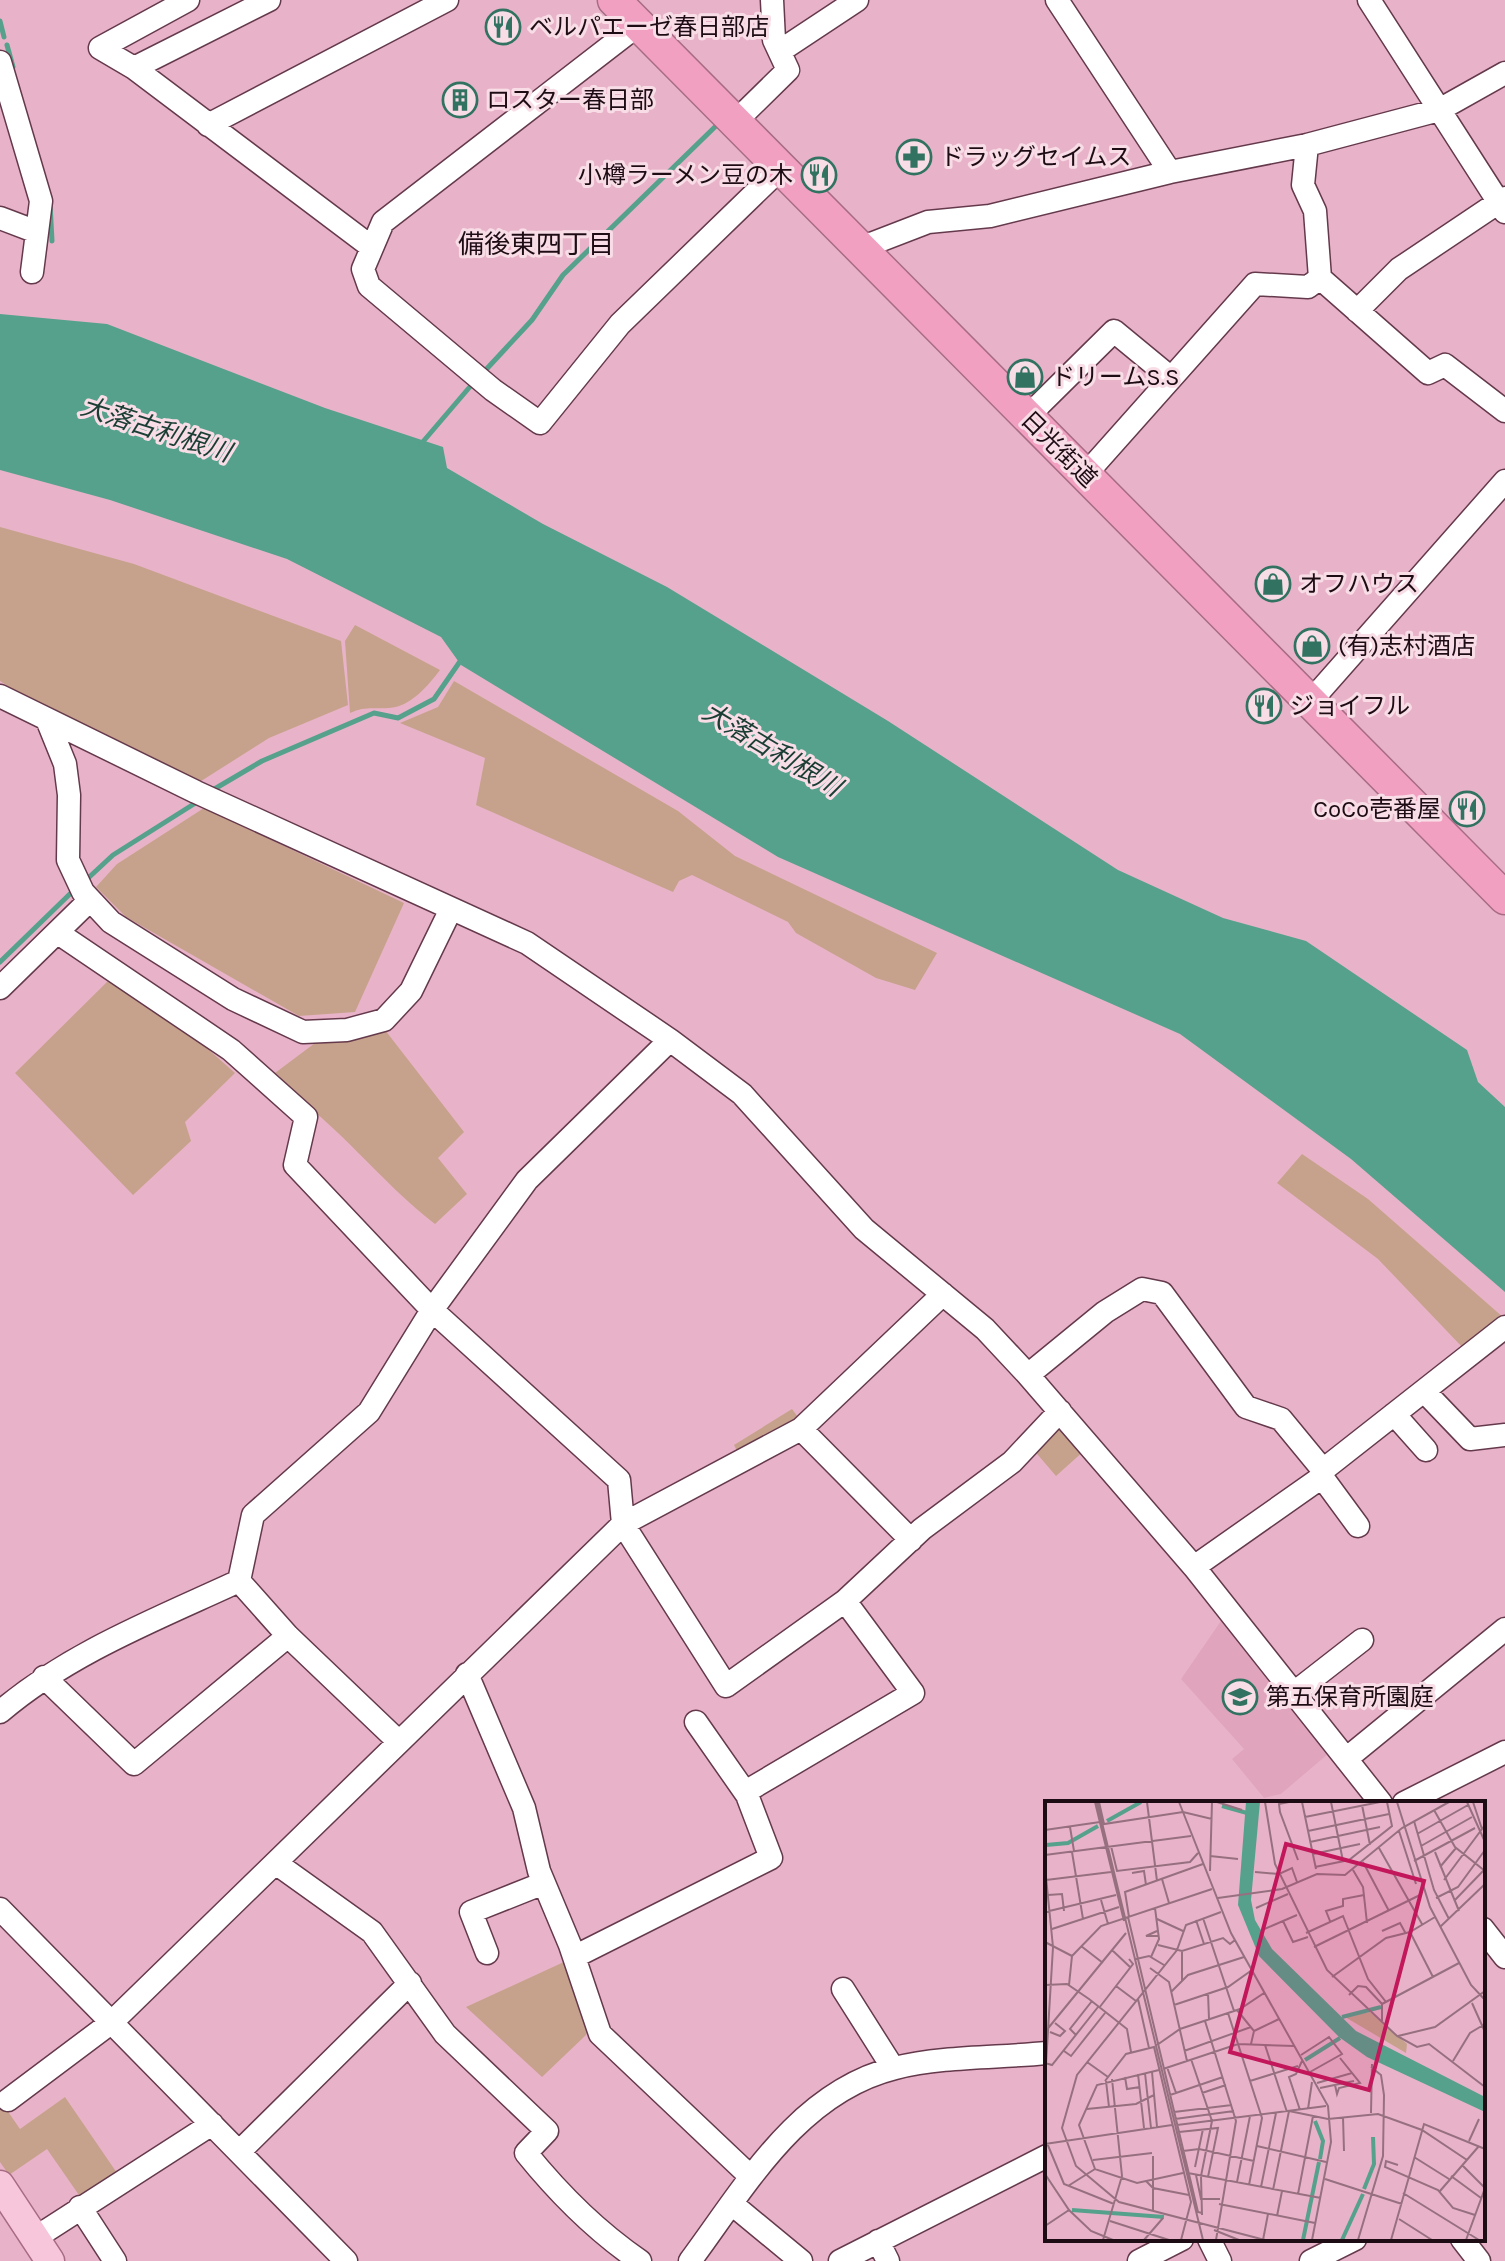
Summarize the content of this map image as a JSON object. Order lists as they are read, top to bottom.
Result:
{
  "streets": {
    "highway": ["日光街道"]
  },
  "districts": ["備後東四丁目"],
  "water": ["大落古利根川"],
  "places": {
    "restaurant": [
      "ベルパエーゼ春日部店",
      "小樽ラーメン豆の木",
      "ジョイフル",
      "CoCo壱番屋"
    ],
    "building": ["ロスター春日部"],
    "pharmacy": ["ドラッグセイムス"],
    "shop": ["ドリームS.S", "オフハウス", "(有)志村酒店"],
    "school or university": ["第五保育所園庭"]
  }
}
